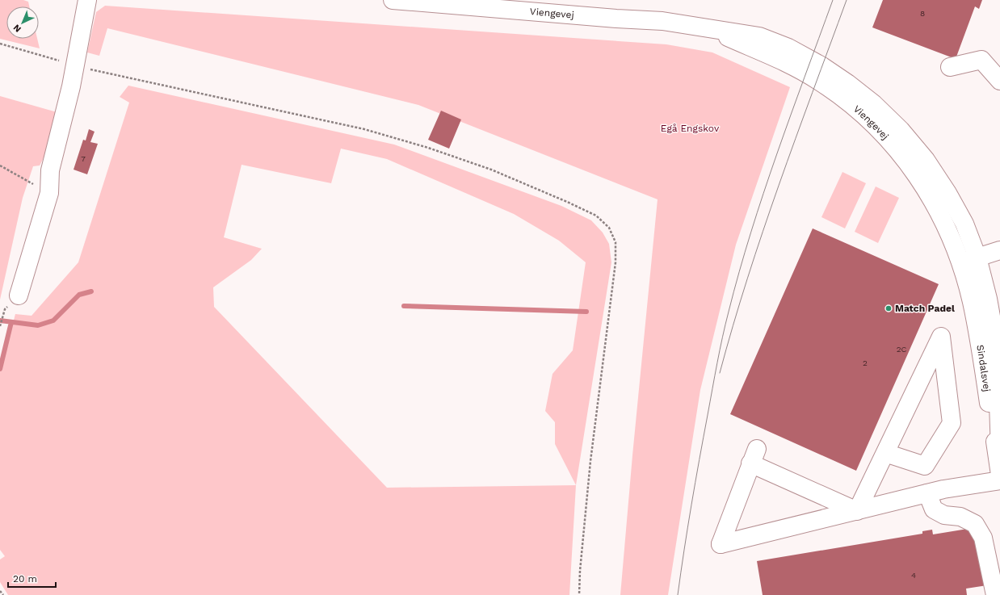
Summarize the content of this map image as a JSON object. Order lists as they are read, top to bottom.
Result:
{
  "streets": {
    "street": ["Viengevej", "Sindalsvej"]
  },
  "crossings": [
    ["Viengevej", "Sindalsvej"]
  ],
  "parks": ["Egå Engskov"],
  "places": ["Match Padel"],
  "house_numbers": [
    "8",
    "7",
    "2C",
    "2",
    "4"
  ],
  "scale_bar": "20 m",
  "north": "bottom left"
}
